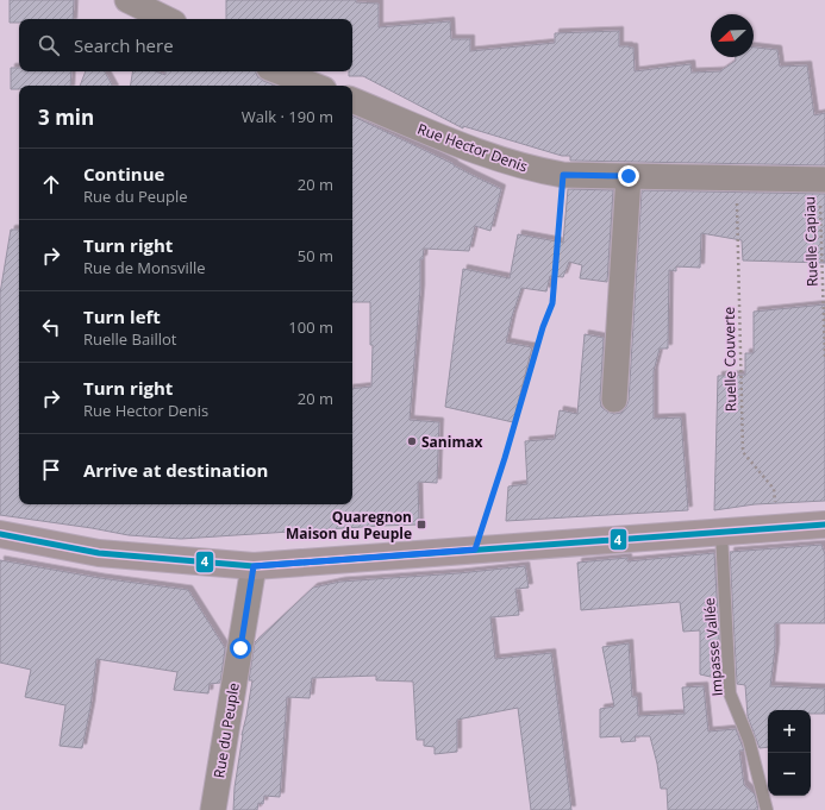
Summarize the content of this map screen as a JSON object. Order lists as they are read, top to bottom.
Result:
{
  "streets": {
    "street": ["Rue Hector Denis", "Rue du Peuple"],
    "lane": ["Impasse Vallée"],
    "path": ["Ruelle Capiau", "Ruelle Couverte"]
  },
  "crossings": [
    ["Rue Hector Denis", "Ruelle Capiau"],
    ["Rue Hector Denis", "Ruelle Couverte"]
  ],
  "places": {
    "other": ["Sanimax"],
    "transit": ["Quaregnon Maison du Peuple"]
  },
  "lines": ["transit line 4"],
  "north": "bottom left",
  "page": {
    "search": "Search here",
    "heading": ["3 min", "Walk · 190 m"],
    "list": [
      ["Continue", "Rue du Peuple", "20 m"],
      ["Turn right", "Rue de Monsville", "50 m"],
      ["Turn left", "Ruelle Baillot", "100 m"],
      ["Turn right", "Rue Hector Denis", "20 m"],
      "Arrive at destination"
    ],
    "map_buttons": ["+", "−"]
  }
}
